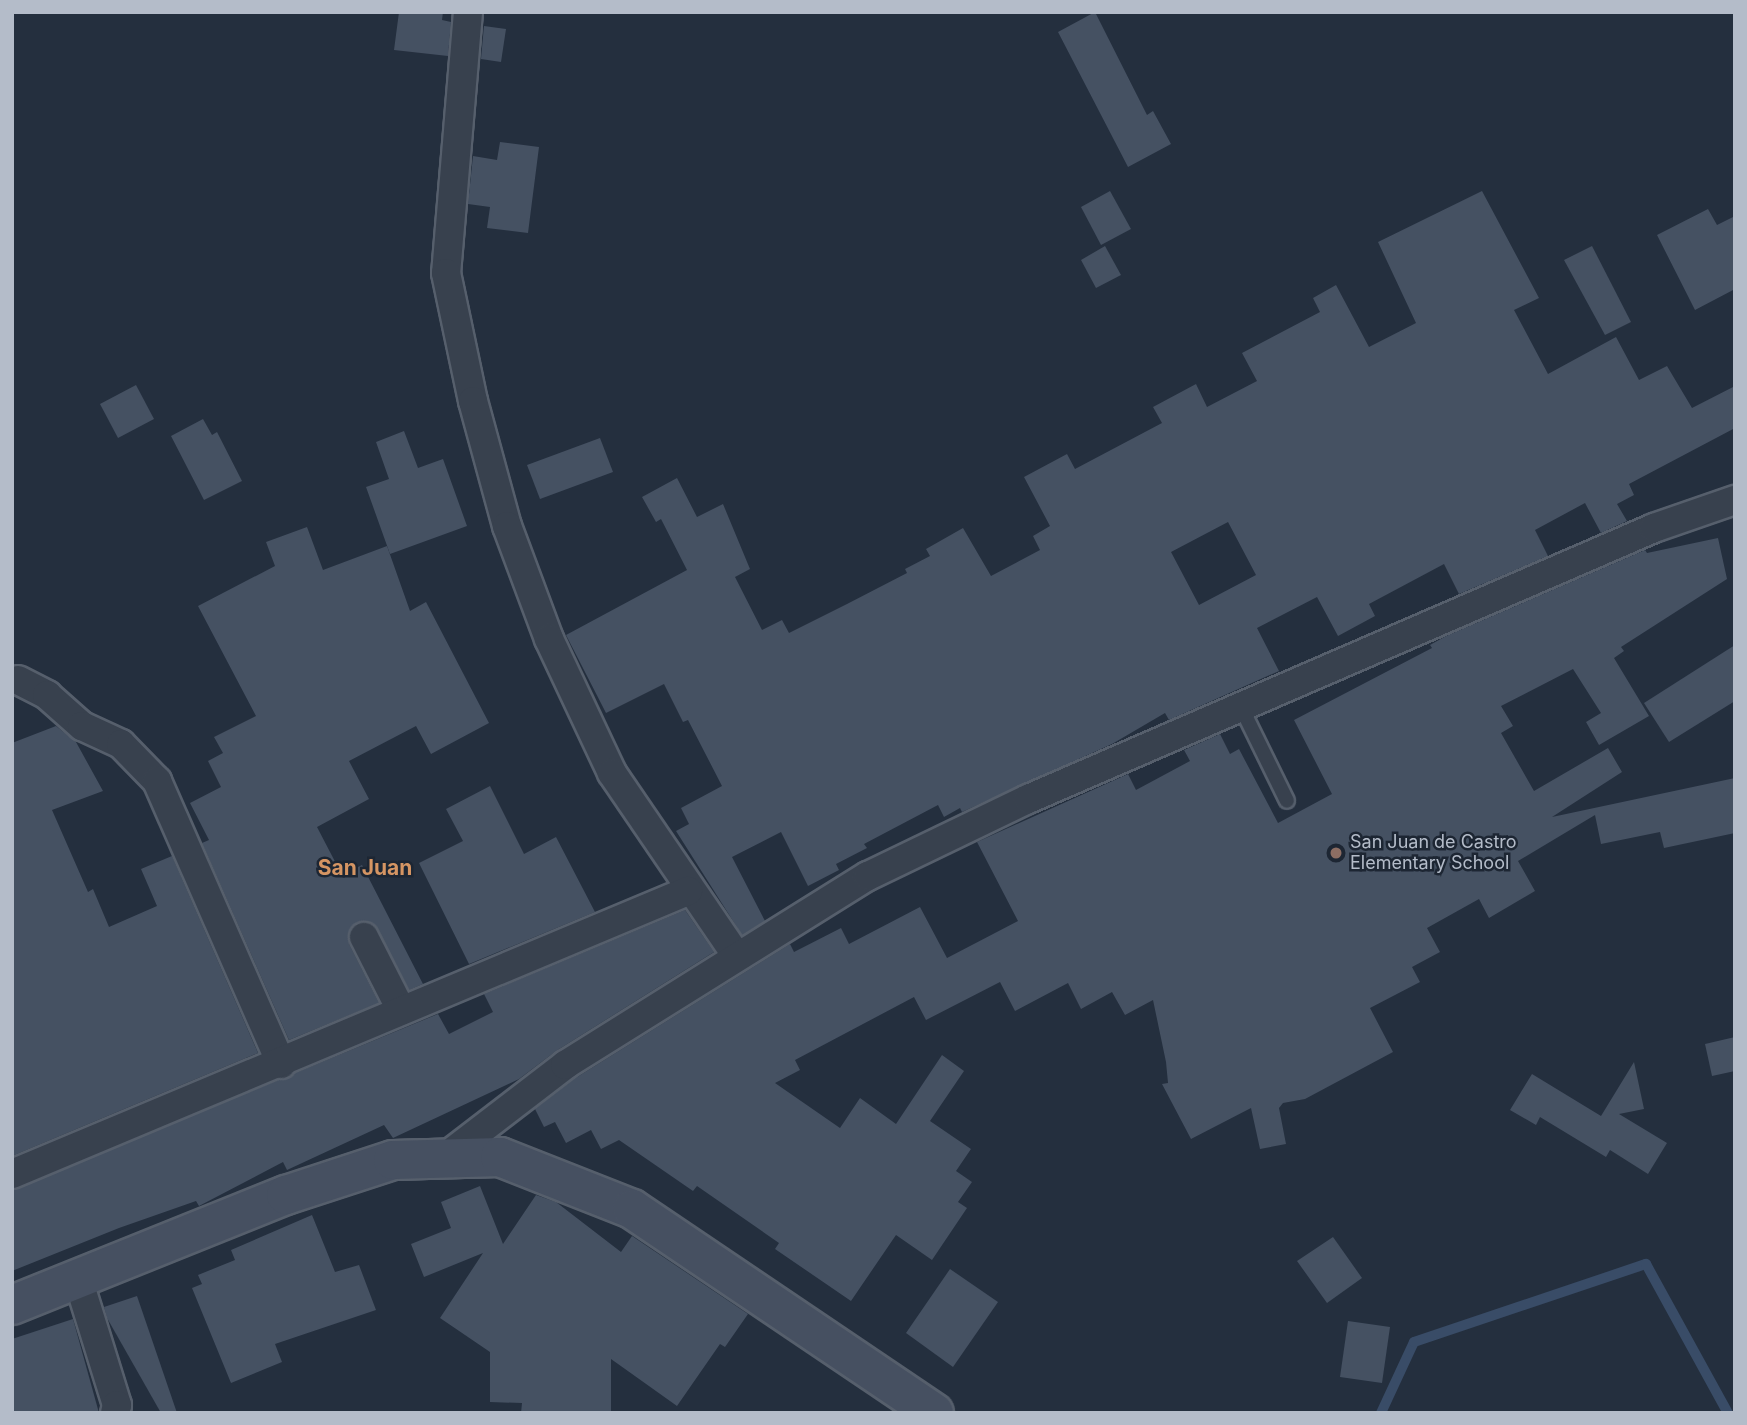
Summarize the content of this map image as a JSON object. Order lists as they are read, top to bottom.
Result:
{
  "districts": ["San Juan"],
  "places": ["San Juan de Castro Elementary School"]
}
